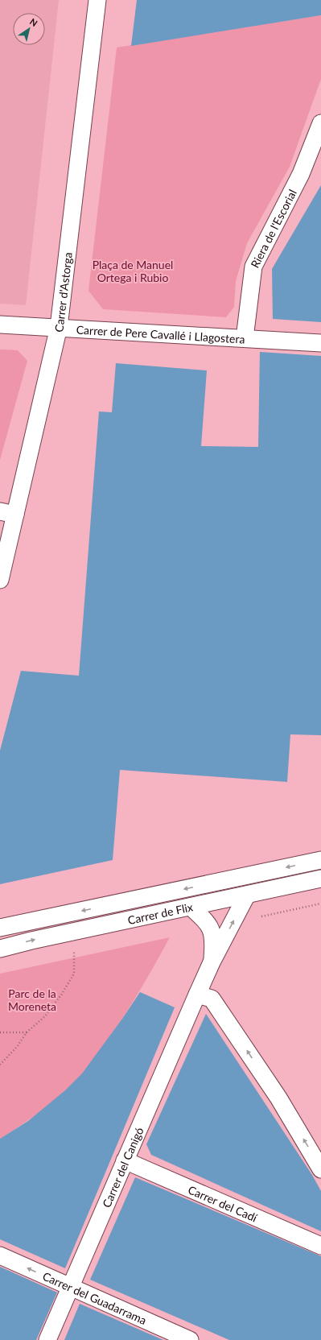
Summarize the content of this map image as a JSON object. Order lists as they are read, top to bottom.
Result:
{
  "streets": {
    "street": [
      "Riera de l'Escorial",
      "Carrer d'Astorga",
      "Carrer de Pere Cavallé i Llagostera",
      "Carrer de Flix",
      "Carrer del Canigó",
      "Carrer del Cadí",
      "Carrer del Guadarrama"
    ]
  },
  "crossings": [
    ["Riera de l'Escorial", "Carrer de Pere Cavallé i Llagostera"],
    ["Carrer d'Astorga", "Carrer de Pere Cavallé i Llagostera"],
    ["Carrer de Flix", "Carrer del Canigó"],
    ["Carrer del Canigó", "Carrer del Cadí"],
    ["Carrer del Canigó", "Carrer del Guadarrama"]
  ],
  "one_way": ["Carrer del Guadarrama"],
  "parks": ["Plaça de Manuel Ortega i Rubio", "Parc de la Moreneta"],
  "north": "top right"
}
